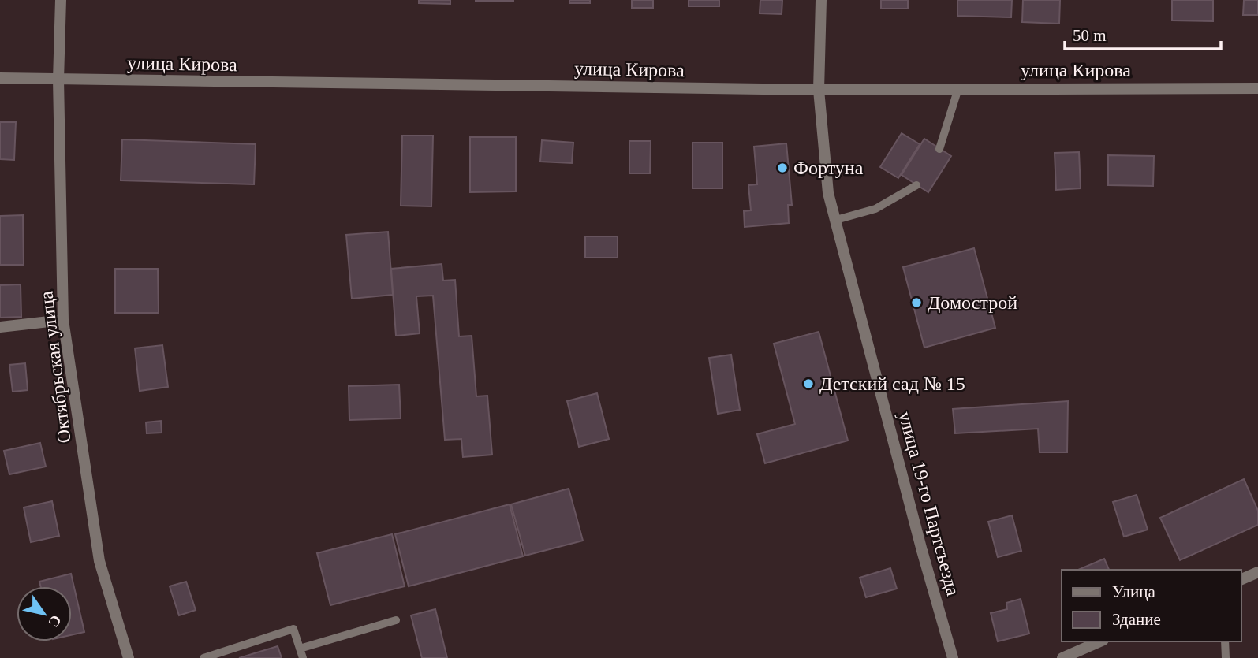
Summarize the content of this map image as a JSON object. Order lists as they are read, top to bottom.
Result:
{
  "streets": {
    "street": ["улица Кирова", "Октябрьская улица", "улица 19-го Партсъезда"]
  },
  "crossings": [
    ["улица Кирова", "Октябрьская улица"],
    ["улица Кирова", "улица 19-го Партсъезда"]
  ],
  "places": ["Фортуна", "Домострой", "Детский сад № 15"],
  "legend": ["Улица", "Здание"],
  "scale_bar": "50 m",
  "north": "bottom right"
}
